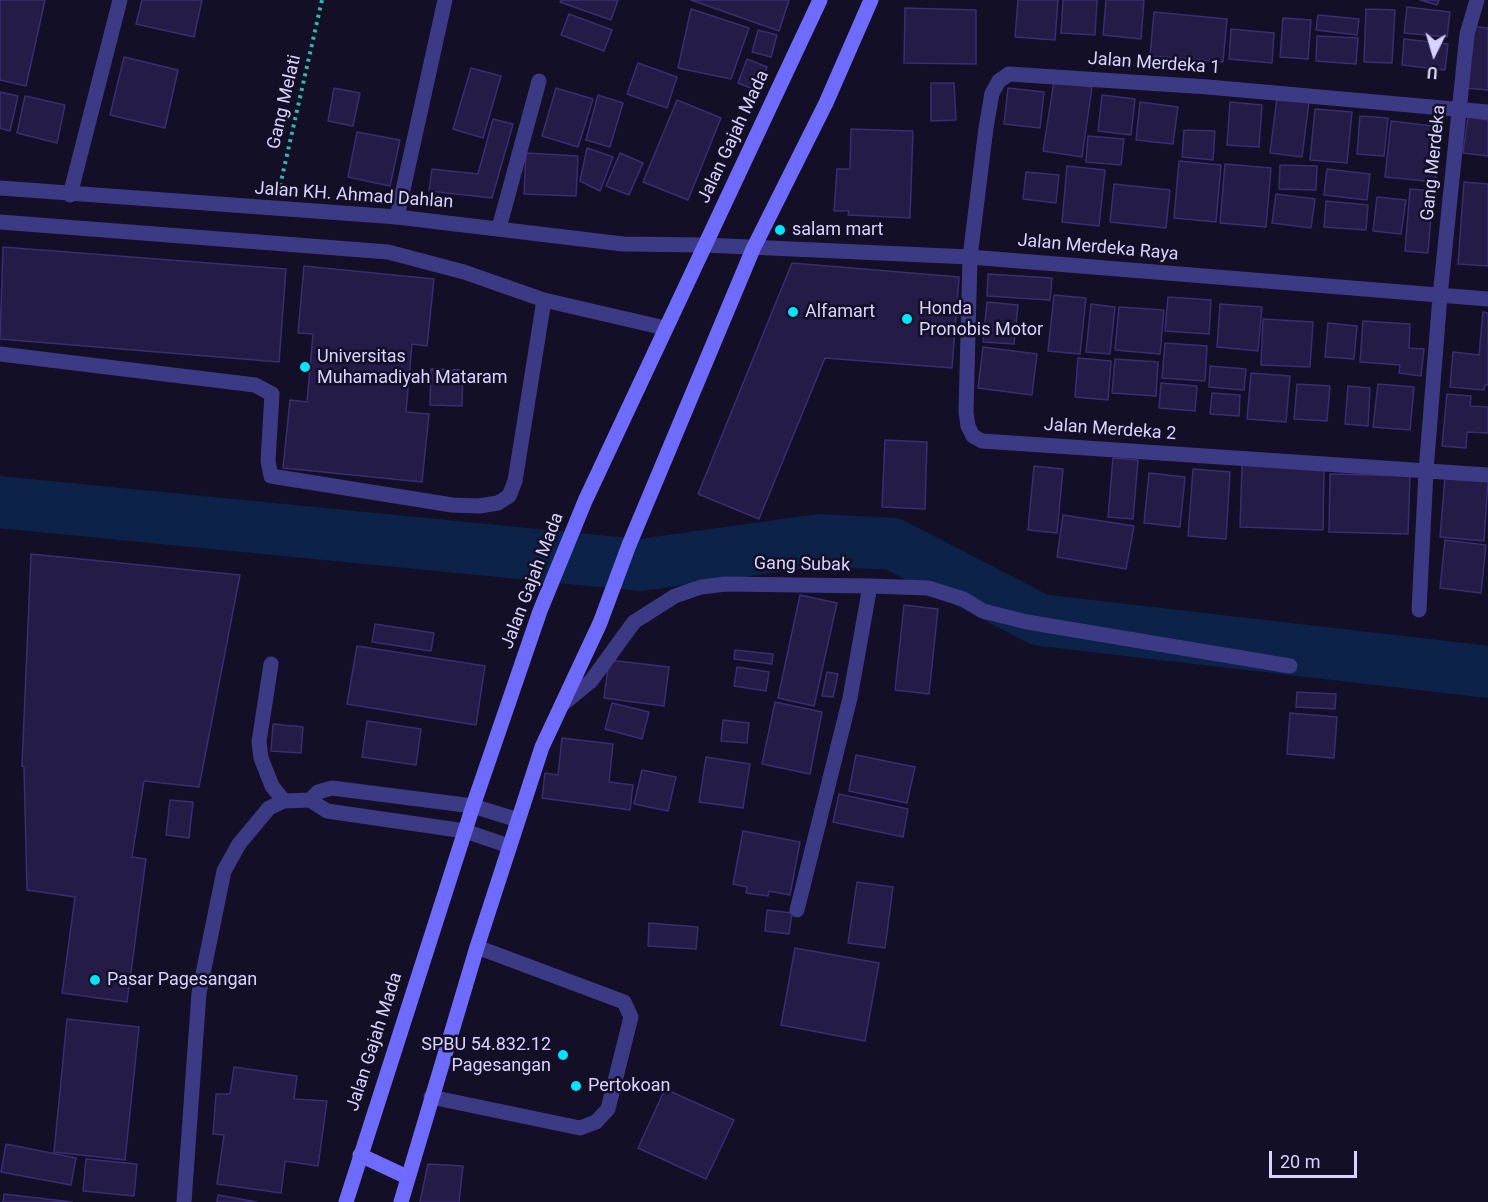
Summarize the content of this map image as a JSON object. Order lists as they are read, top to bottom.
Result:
{
  "streets": {
    "main road": ["Jalan Gajah Mada"],
    "street": [
      "Jalan Merdeka 1",
      "Gang Merdeka",
      "Jalan KH. Ahmad Dahlan",
      "Jalan Merdeka Raya",
      "Jalan Merdeka 2",
      "Gang Subak"
    ],
    "path": ["Gang Melati"]
  },
  "crossings": [
    ["Jalan Merdeka 1", "Gang Merdeka"],
    ["Jalan Merdeka 1", "Jalan Merdeka Raya"],
    ["Jalan Merdeka 1", "Jalan Merdeka 2"],
    ["Gang Melati", "Jalan KH. Ahmad Dahlan"],
    ["Jalan Gajah Mada", "Jalan KH. Ahmad Dahlan"],
    ["Jalan Gajah Mada", "Jalan Merdeka Raya"],
    ["Gang Merdeka", "Jalan Merdeka Raya"],
    ["Jalan KH. Ahmad Dahlan", "Jalan Merdeka Raya"],
    ["Jalan Merdeka Raya", "Jalan Merdeka 2"]
  ],
  "places": [
    "salam mart",
    "Alfamart",
    "Honda Pronobis Motor",
    "Universitas Muhamadiyah Mataram",
    "Pasar Pagesangan",
    "SPBU 54.832.12 Pagesangan",
    "Pertokoan"
  ],
  "scale_bar": "20 m",
  "north": "bottom"
}
